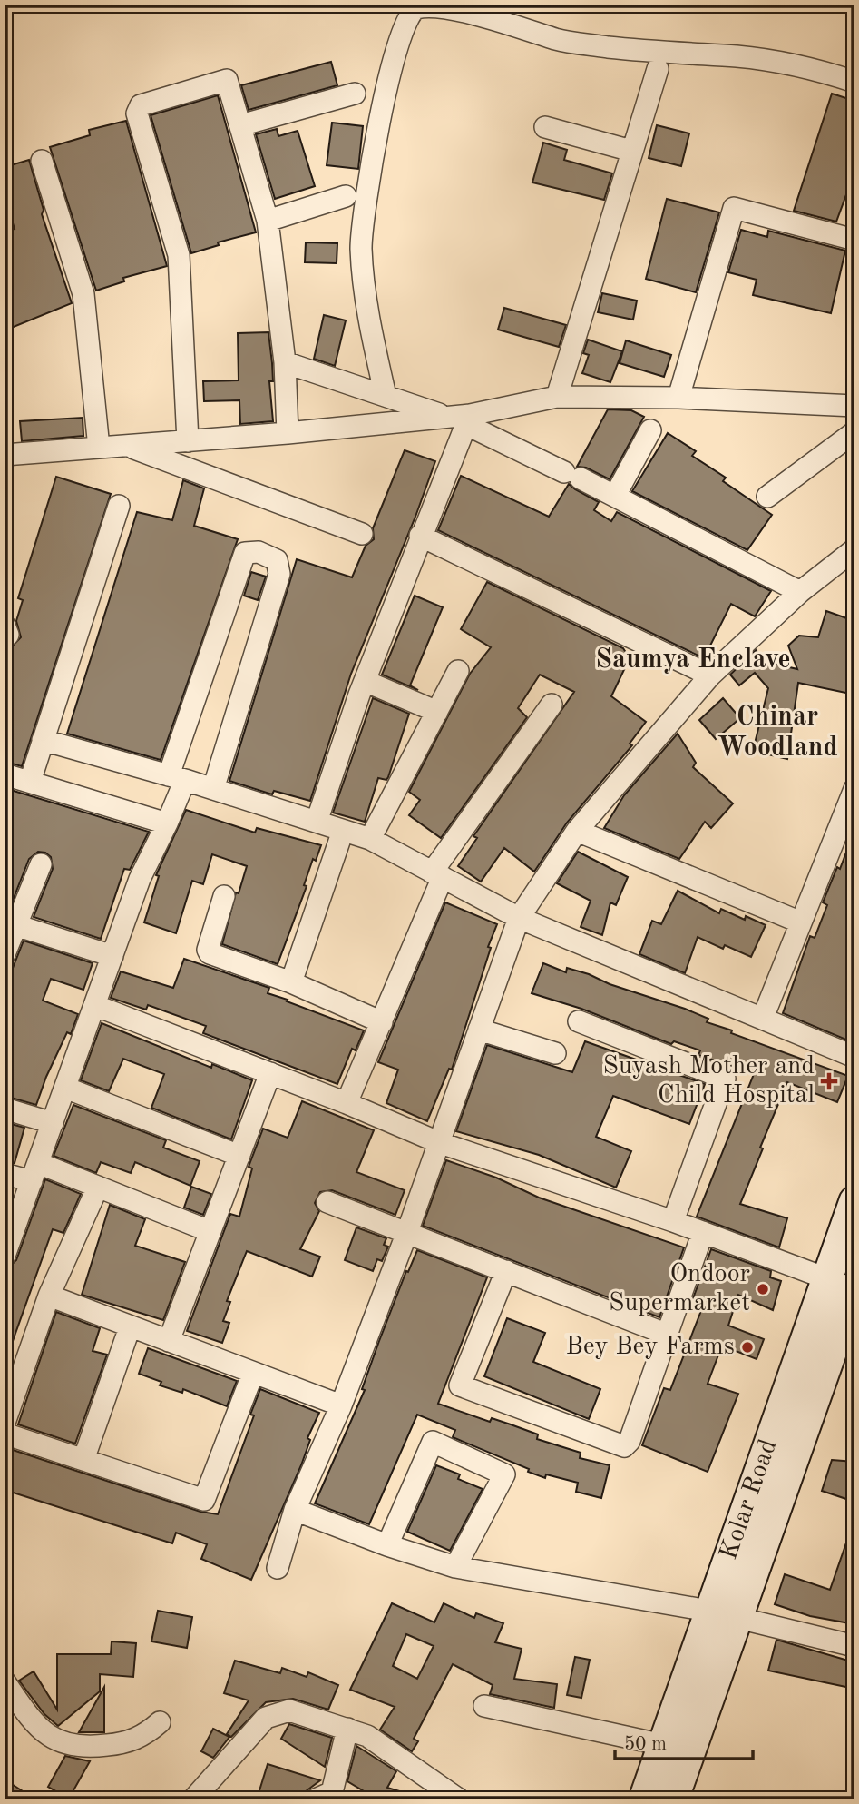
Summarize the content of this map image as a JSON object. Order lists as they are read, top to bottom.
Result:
{
  "streets": {
    "main road": ["Kolar Road"]
  },
  "districts": ["Saumya Enclave", "Chinar Woodland"],
  "places": {
    "health": ["Suyash Mother and Child Hospital"],
    "other": ["Ondoor Supermarket", "Bey Bey Farms"]
  },
  "scale_bar": "50 m"
}
